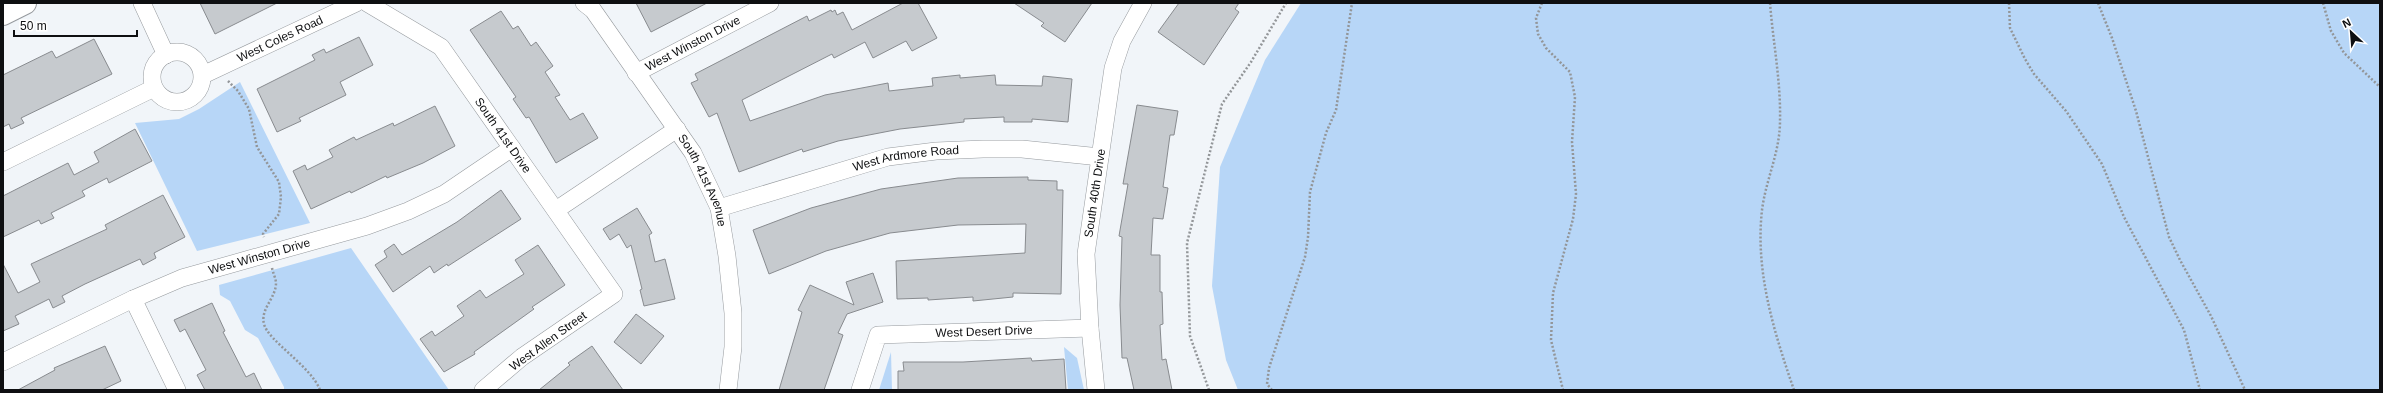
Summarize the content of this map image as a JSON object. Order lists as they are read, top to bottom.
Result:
{
  "streets": {
    "street": [
      "West Coles Road",
      "West Winston Drive",
      "South 41st Drive",
      "West Ardmore Road",
      "South 41st Avenue",
      "South 40th Drive",
      "West Desert Drive",
      "West Allen Street"
    ]
  },
  "crossings": [
    ["West Winston Drive", "South 41st Drive"],
    ["West Winston Drive", "South 41st Avenue"],
    ["South 41st Drive", "West Allen Street"],
    ["West Ardmore Road", "South 41st Avenue"],
    ["West Ardmore Road", "South 40th Drive"],
    ["South 40th Drive", "West Desert Drive"]
  ],
  "scale_bar": "50 m",
  "north": "top left"
}
